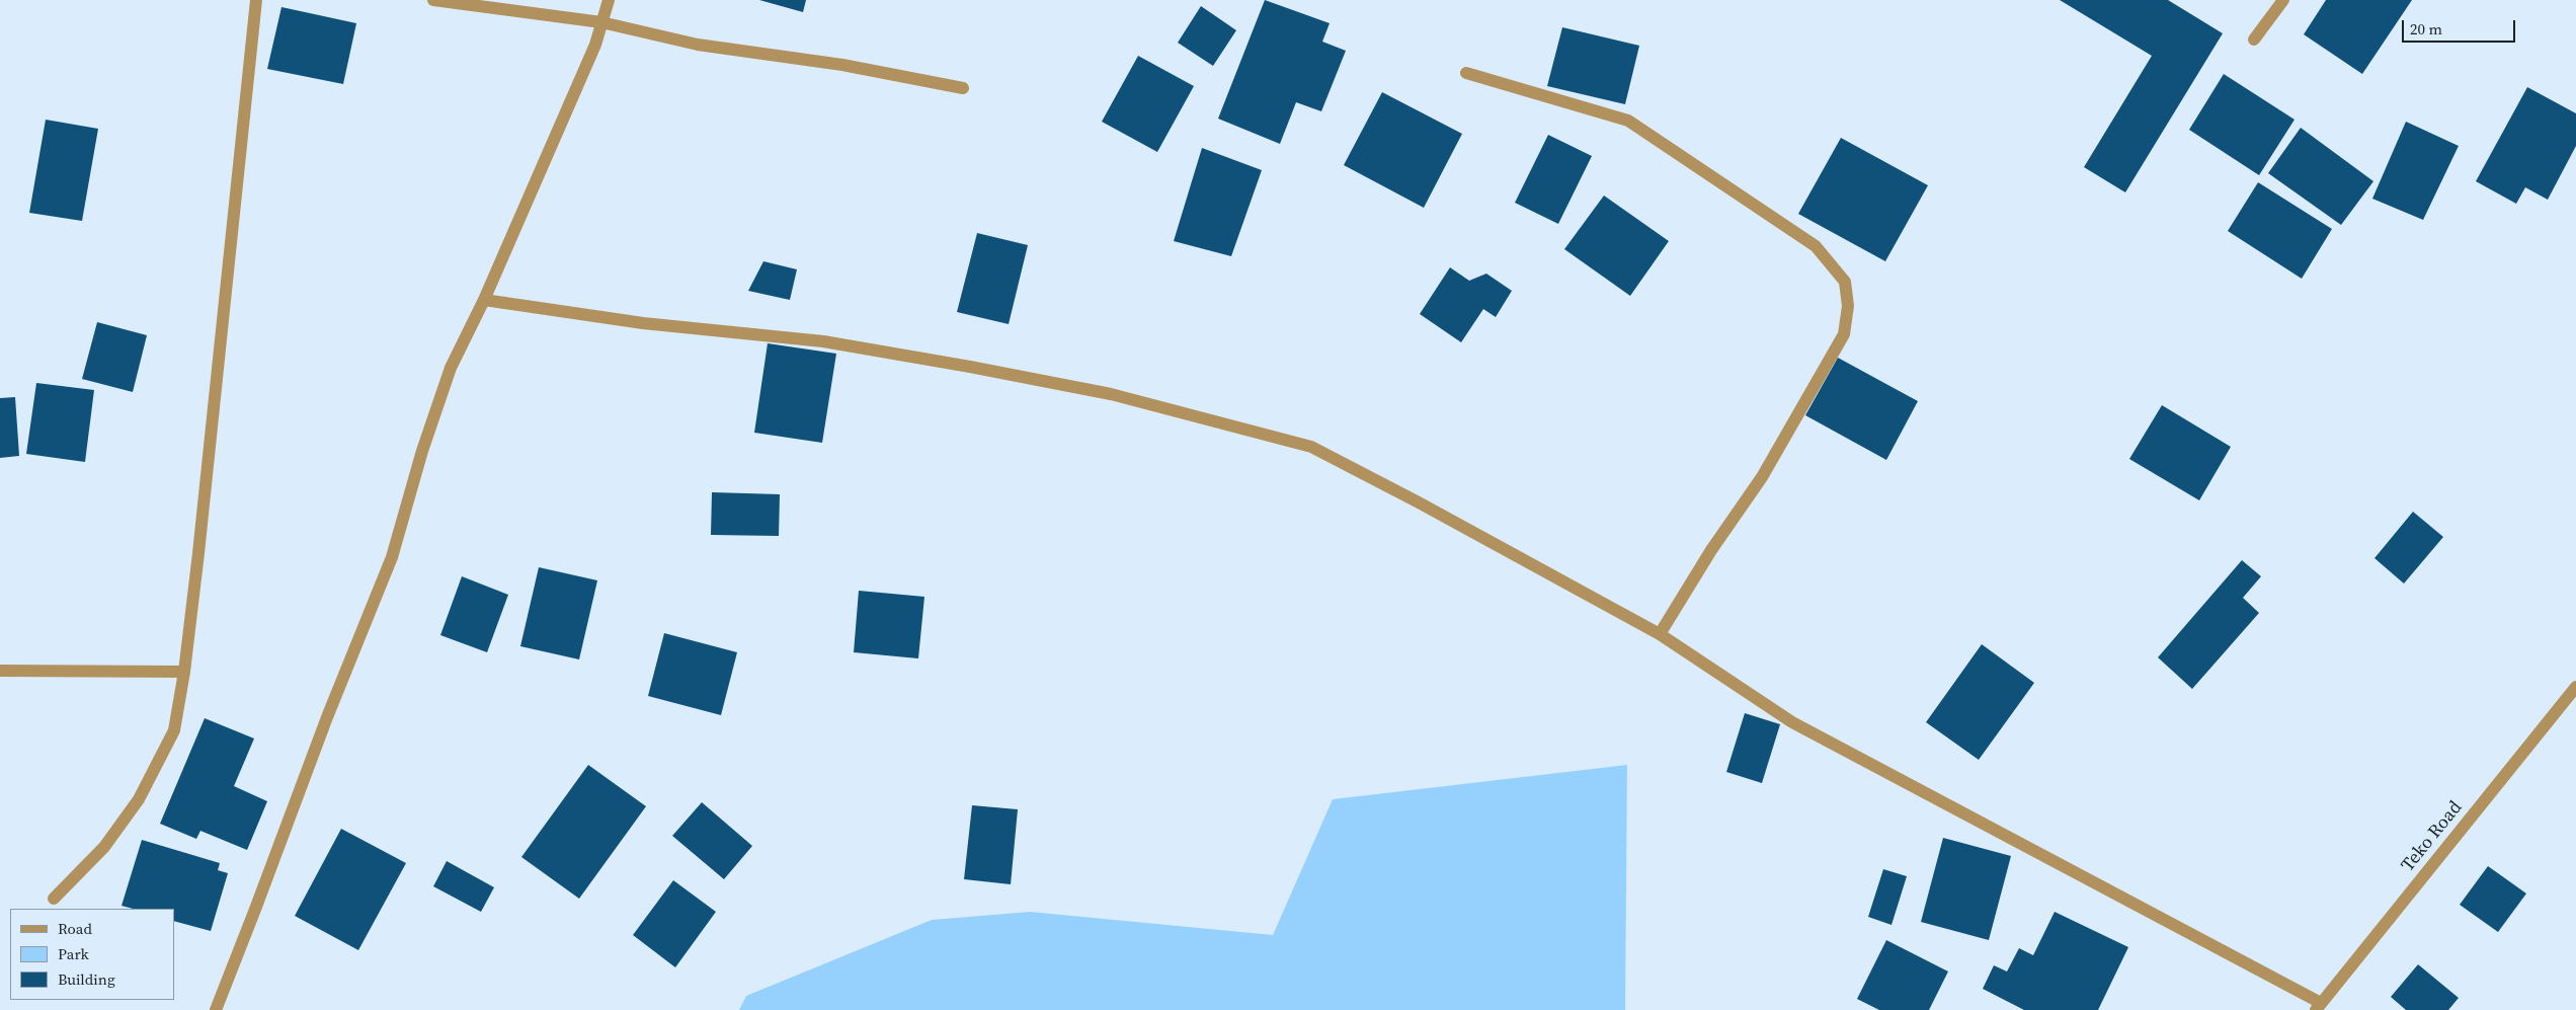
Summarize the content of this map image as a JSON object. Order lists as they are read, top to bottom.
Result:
{
  "streets": {
    "street": ["Teko Road"]
  },
  "legend": ["Road", "Park", "Building"],
  "scale_bar": "20 m"
}
